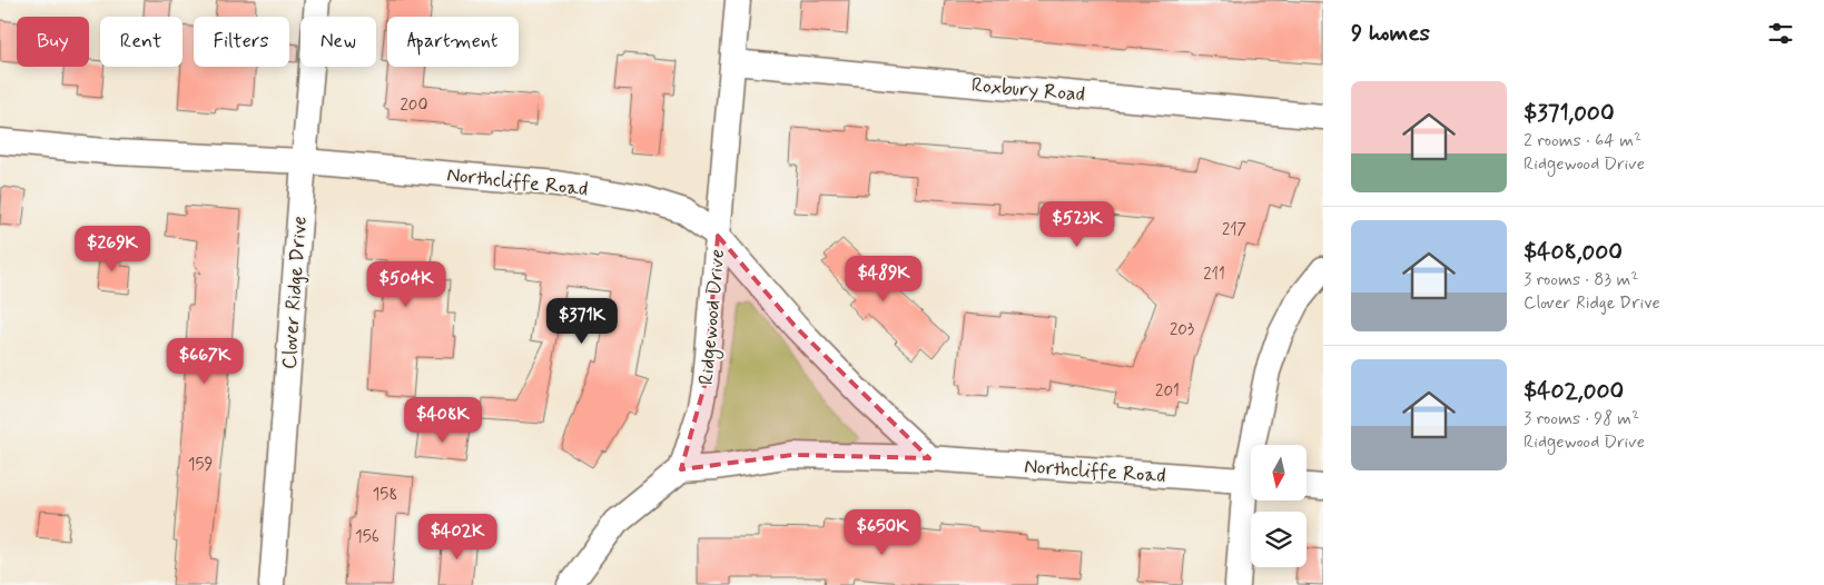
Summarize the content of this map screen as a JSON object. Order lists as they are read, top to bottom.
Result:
{
  "streets": {
    "street": [
      "Roxbury Road",
      "Northcliffe Road",
      "Clover Ridge Drive",
      "Ridgewood Drive"
    ]
  },
  "crossings": [
    ["Roxbury Road", "Ridgewood Drive"],
    ["Northcliffe Road", "Clover Ridge Drive"],
    ["Northcliffe Road", "Ridgewood Drive"]
  ],
  "house_numbers": [
    "200",
    "217",
    "211",
    "203",
    "201",
    "159",
    "158",
    "156"
  ],
  "north": "bottom",
  "page": {
    "heading": "9 homes",
    "chip": [
      "Buy",
      "Rent",
      "Filters",
      "New",
      "Apartment"
    ],
    "list": [
      {
        "name": "$371,000",
        "note": "2 rooms · 64 m² · Ridgewood Drive"
      },
      {
        "name": "$408,000",
        "note": "3 rooms · 83 m² · Clover Ridge Drive"
      },
      {
        "name": "$402,000",
        "note": "3 rooms · 98 m² · Ridgewood Drive"
      }
    ],
    "price": [
      "$523K",
      "$269K",
      "$489K",
      "$504K",
      "$371K",
      "$667K",
      "$408K",
      "$650K",
      "$402K"
    ]
  }
}
